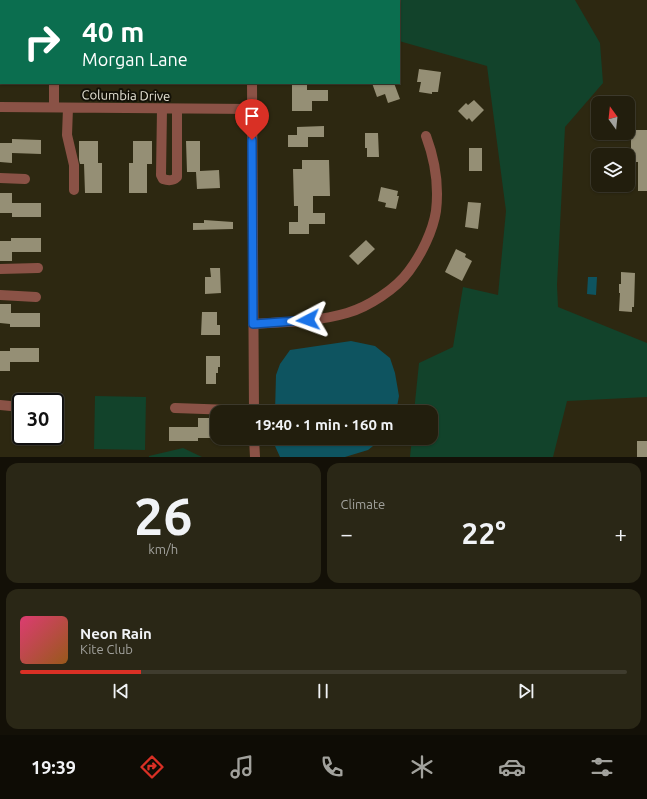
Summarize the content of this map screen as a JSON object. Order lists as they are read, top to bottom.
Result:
{
  "streets": {
    "street": ["Columbia Drive"]
  },
  "north": "top",
  "page": {
    "turn": ["40 m", "Morgan Lane"],
    "limit": "30",
    "trip": "19:40 · 1 min · 160 m",
    "tile": [
      ["26", "km/h"],
      "Climate"
    ],
    "heat": ["−", "22°", "+"],
    "song": ["Neon Rain", "Kite Club"],
    "tabs": "19:39"
  }
}
